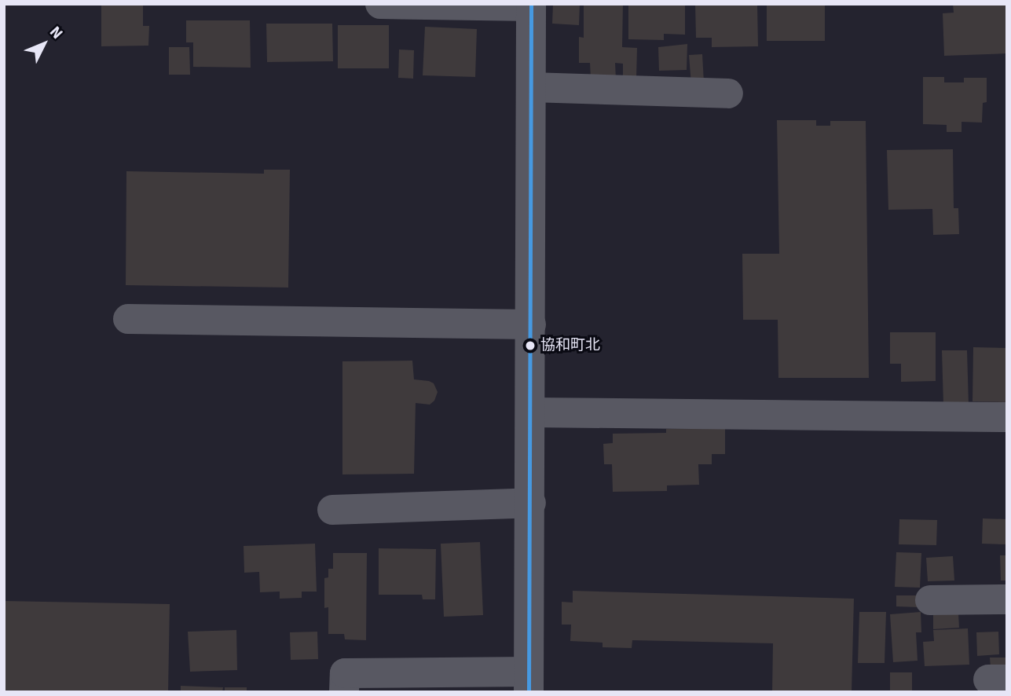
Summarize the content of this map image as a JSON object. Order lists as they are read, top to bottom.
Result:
{
  "places": ["協和町北"],
  "north": "top right"
}
